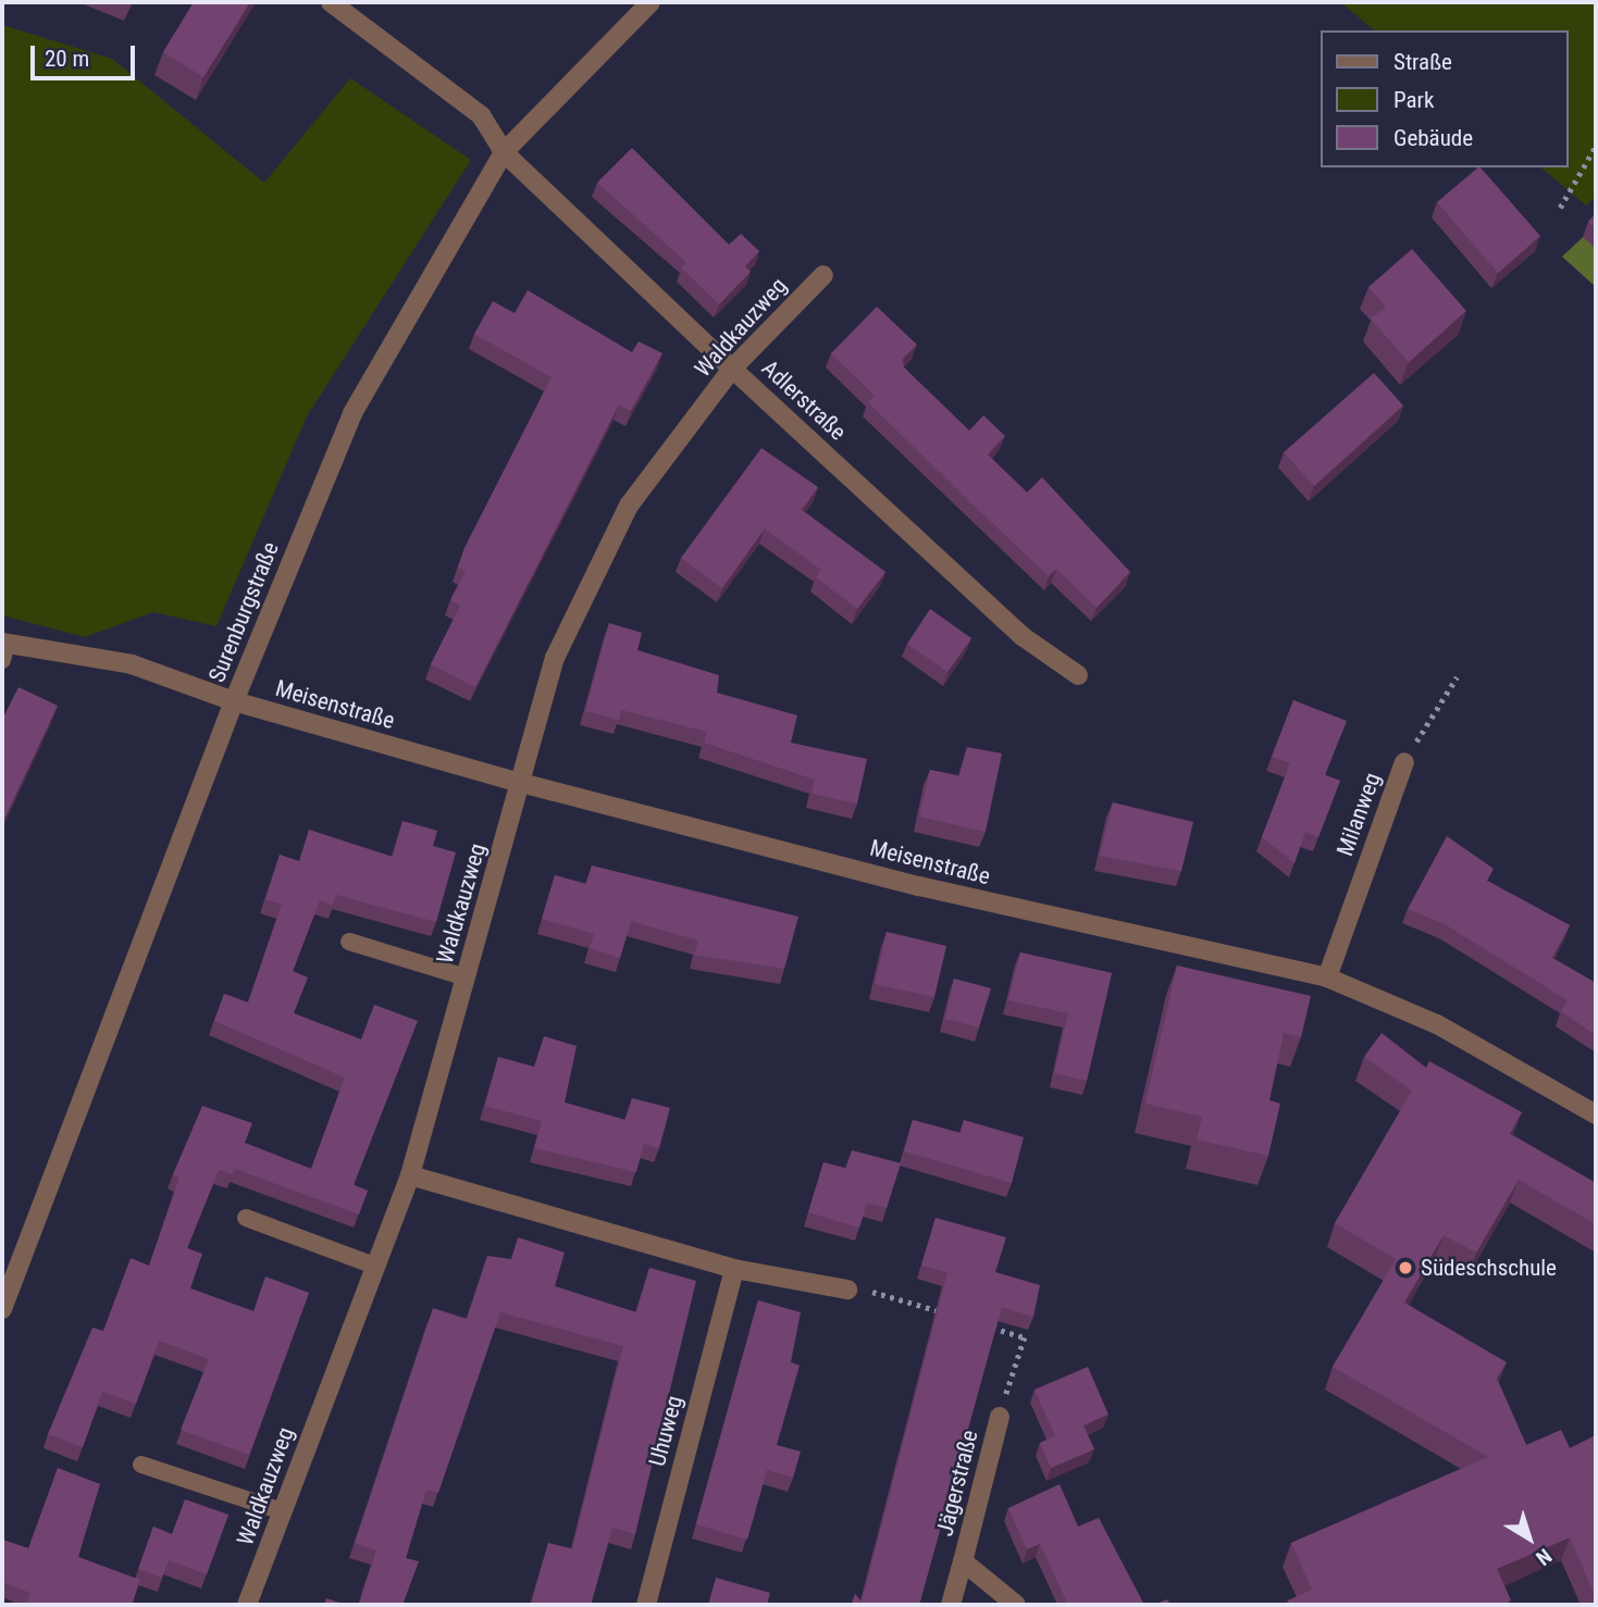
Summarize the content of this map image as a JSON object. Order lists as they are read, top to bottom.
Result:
{
  "streets": {
    "street": [
      "Waldkauzweg",
      "Adlerstraße",
      "Surenburgstraße",
      "Meisenstraße",
      "Milanweg",
      "Uhuweg",
      "Jägerstraße"
    ]
  },
  "crossings": [
    ["Waldkauzweg", "Adlerstraße"],
    ["Waldkauzweg", "Meisenstraße"],
    ["Adlerstraße", "Surenburgstraße"],
    ["Surenburgstraße", "Meisenstraße"],
    ["Meisenstraße", "Milanweg"]
  ],
  "places": ["Südeschschule"],
  "legend": ["Straße", "Park", "Gebäude"],
  "scale_bar": "20 m",
  "north": "bottom right"
}
